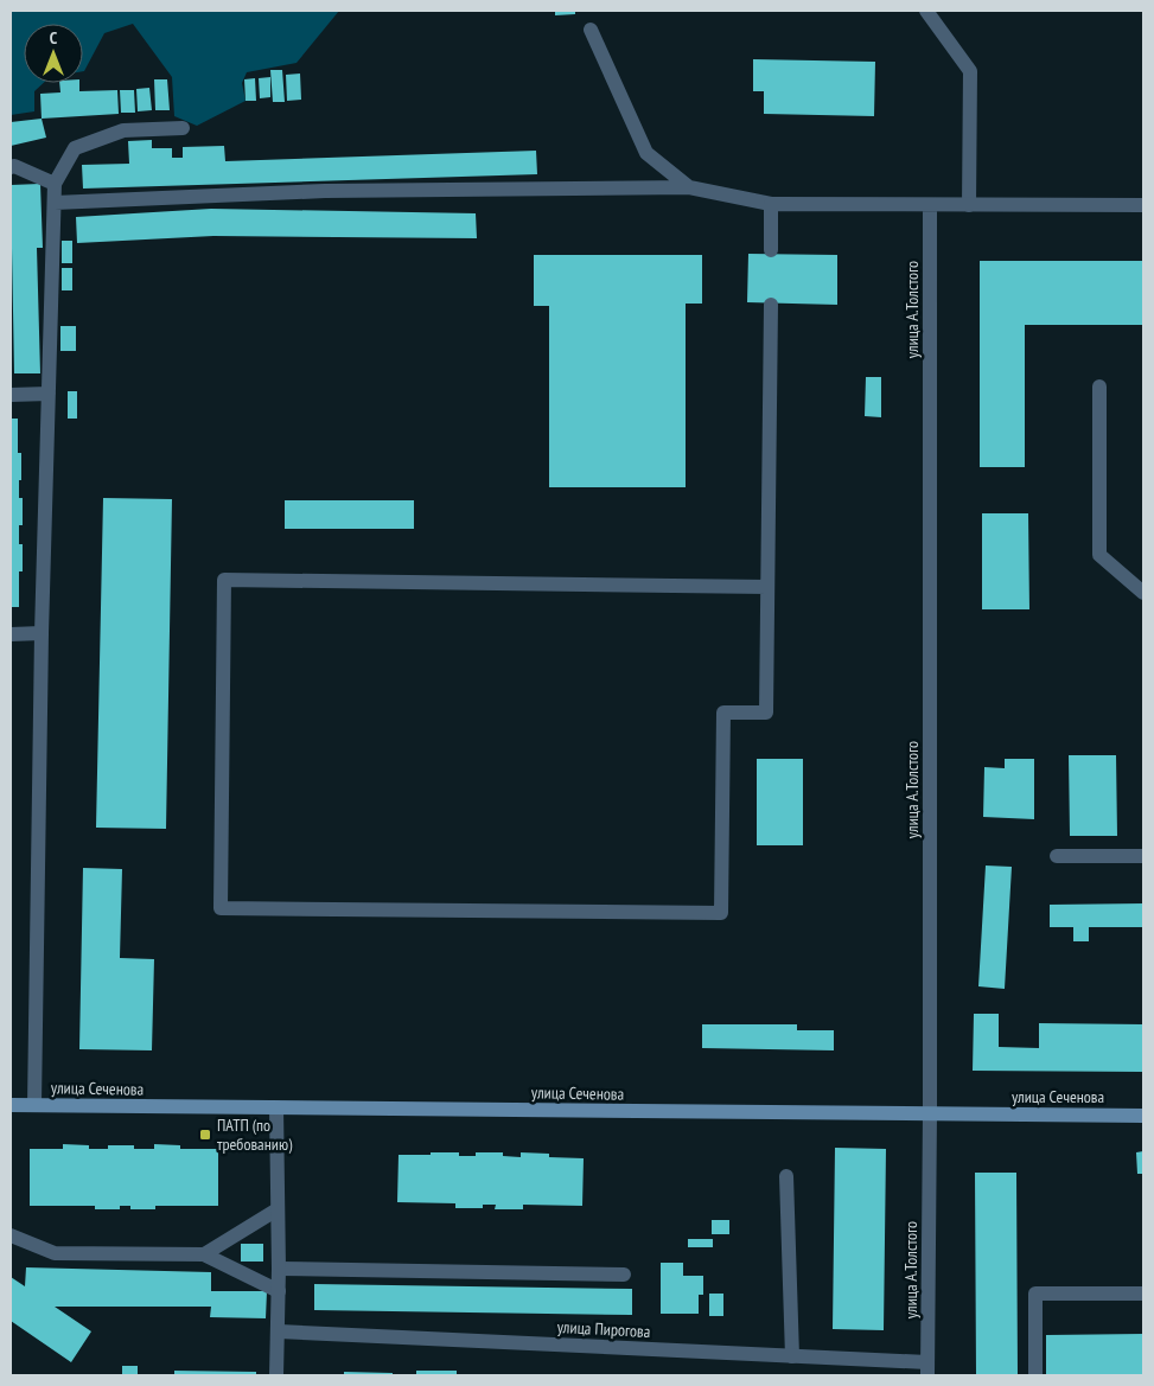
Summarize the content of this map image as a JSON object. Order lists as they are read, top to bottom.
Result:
{
  "streets": {
    "main road": ["улица Сеченова"],
    "street": ["улица А.Толстого", "улица Пирогова"]
  },
  "crossings": [
    ["улица А.Толстого", "улица Сеченова"],
    ["улица А.Толстого", "улица Пирогова"]
  ],
  "places": {
    "transit": ["ПАТП (по требованию)"]
  },
  "north": "top"
}
